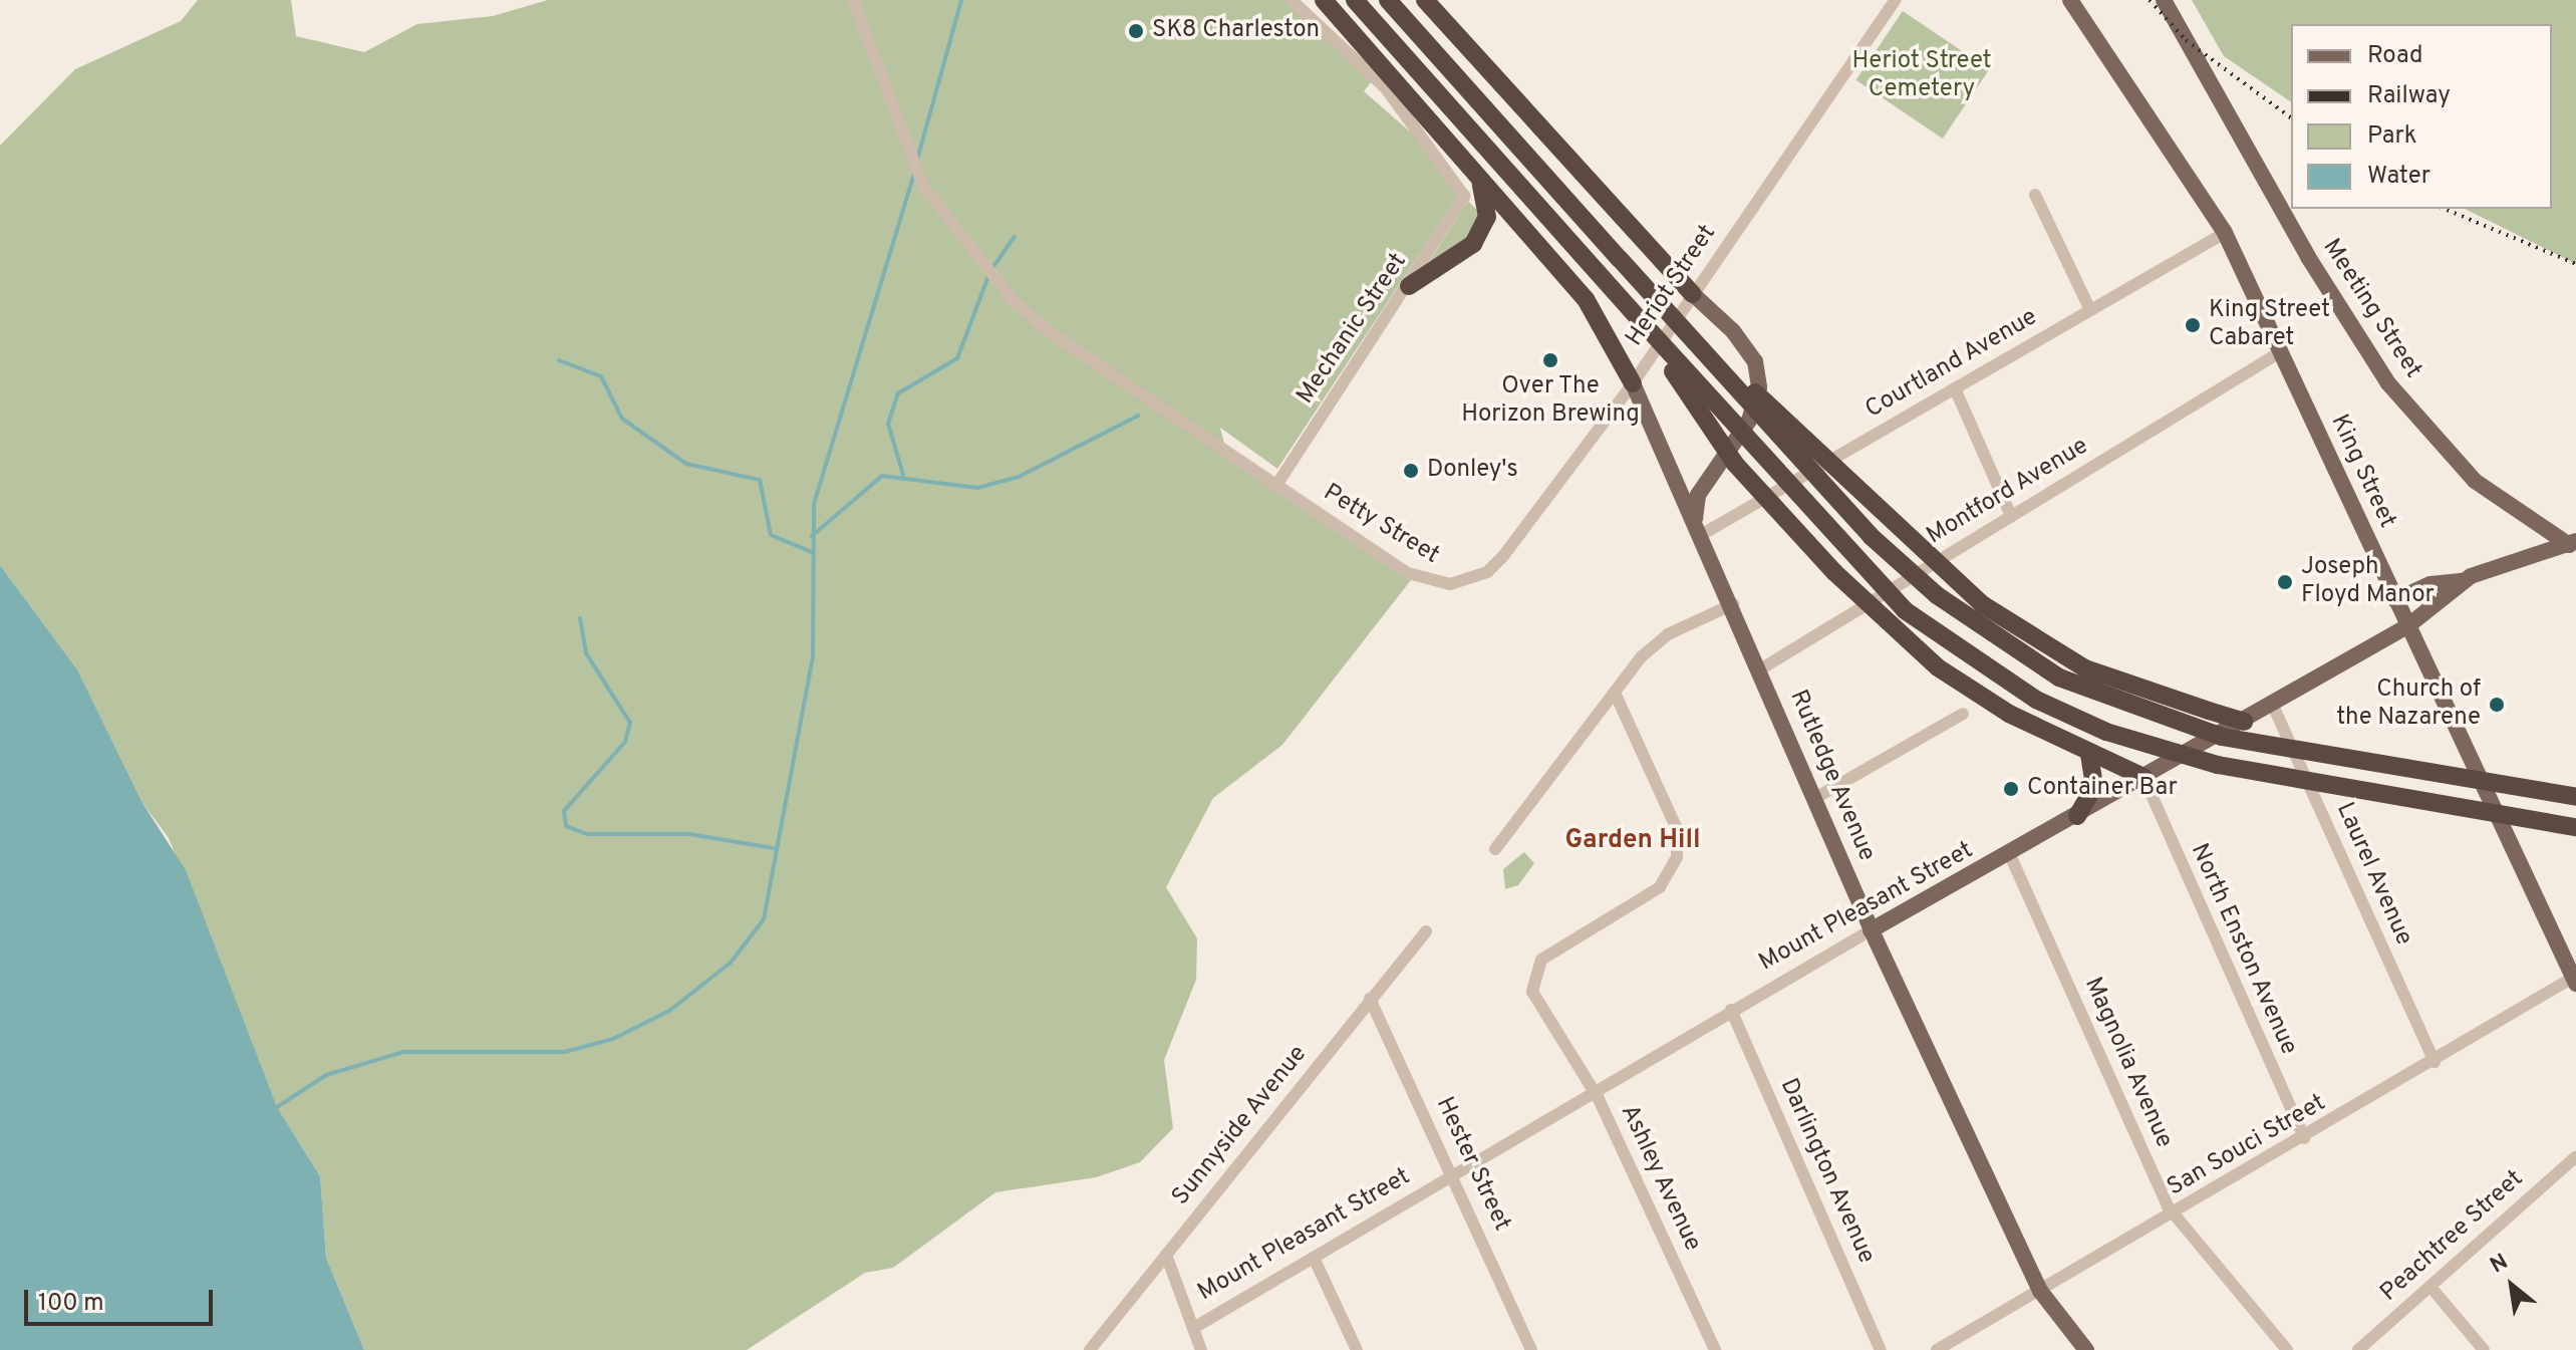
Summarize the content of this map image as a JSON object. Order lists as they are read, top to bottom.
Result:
{
  "streets": {
    "main road": [
      "Meeting Street",
      "King Street",
      "Rutledge Avenue",
      "Mount Pleasant Street"
    ],
    "street": [
      "Heriot Street",
      "Mechanic Street",
      "Courtland Avenue",
      "Montford Avenue",
      "Petty Street",
      "Laurel Avenue",
      "North Enston Avenue",
      "Magnolia Avenue",
      "Sunnyside Avenue",
      "San Souci Street",
      "Hester Street",
      "Darlington Avenue",
      "Ashley Avenue",
      "Peachtree Street"
    ]
  },
  "crossings": [
    ["Heriot Street", "Petty Street"],
    ["Heriot Street", "Rutledge Avenue"],
    ["Meeting Street", "Mount Pleasant Street"],
    ["Mechanic Street", "Petty Street"],
    ["Courtland Avenue", "King Street"],
    ["Courtland Avenue", "Rutledge Avenue"],
    ["King Street", "Montford Avenue"],
    ["King Street", "Mount Pleasant Street"],
    ["King Street", "San Souci Street"],
    ["Montford Avenue", "Rutledge Avenue"],
    ["Rutledge Avenue", "Mount Pleasant Street"],
    ["Rutledge Avenue", "San Souci Street"],
    ["Laurel Avenue", "Mount Pleasant Street"],
    ["Laurel Avenue", "San Souci Street"],
    ["Mount Pleasant Street", "North Enston Avenue"],
    ["Mount Pleasant Street", "Magnolia Avenue"],
    ["Mount Pleasant Street", "Hester Street"],
    ["Mount Pleasant Street", "Darlington Avenue"],
    ["Mount Pleasant Street", "Ashley Avenue"],
    ["North Enston Avenue", "San Souci Street"],
    ["Magnolia Avenue", "San Souci Street"],
    ["Sunnyside Avenue", "Hester Street"]
  ],
  "districts": ["Garden Hill"],
  "parks": ["Heriot Street Cemetery"],
  "places": [
    "SK8 Charleston",
    "King Street Cabaret",
    "Over The Horizon Brewing",
    "Donley's",
    "Joseph Floyd Manor",
    "Church of the Nazarene",
    "Container Bar"
  ],
  "legend": [
    "Road",
    "Railway",
    "Park",
    "Water"
  ],
  "scale_bar": "100 m",
  "north": "top left"
}
